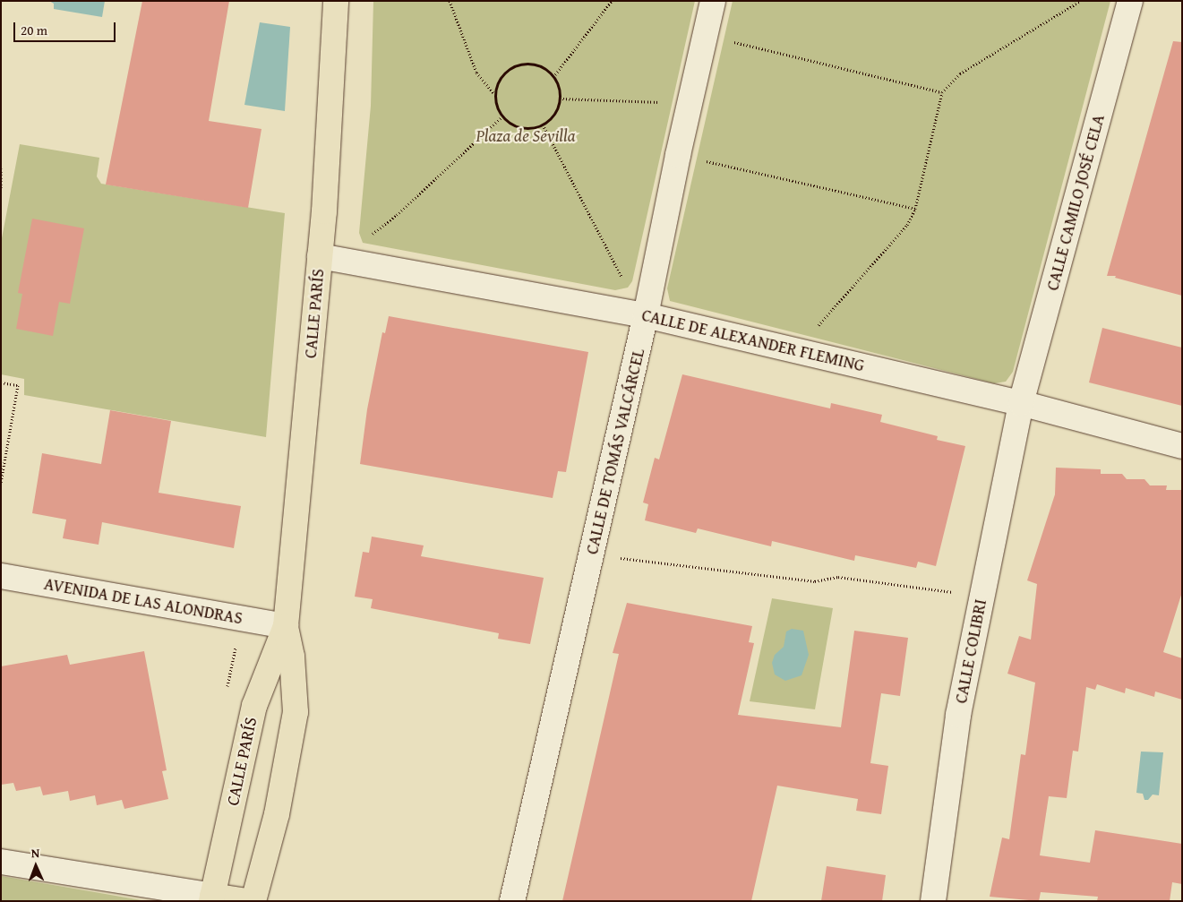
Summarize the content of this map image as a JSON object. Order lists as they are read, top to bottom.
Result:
{
  "streets": {
    "main road": ["CALLE PARÍS"],
    "street": [
      "CALLE CAMILO JOSÉ CELA",
      "CALLE DE ALEXANDER FLEMING",
      "CALLE DE TOMÁS VALCÁRCEL",
      "AVENIDA DE LAS ALONDRAS",
      "CALLE COLIBRI"
    ]
  },
  "crossings": [
    ["CALLE CAMILO JOSÉ CELA", "CALLE DE ALEXANDER FLEMING"],
    ["CALLE CAMILO JOSÉ CELA", "CALLE COLIBRI"],
    ["CALLE PARÍS", "CALLE DE ALEXANDER FLEMING"],
    ["CALLE PARÍS", "AVENIDA DE LAS ALONDRAS"],
    ["CALLE DE ALEXANDER FLEMING", "CALLE DE TOMÁS VALCÁRCEL"],
    ["CALLE DE ALEXANDER FLEMING", "CALLE COLIBRI"]
  ],
  "parks": ["Plaza de Sevilla"],
  "scale_bar": "20 m",
  "north": "top"
}
